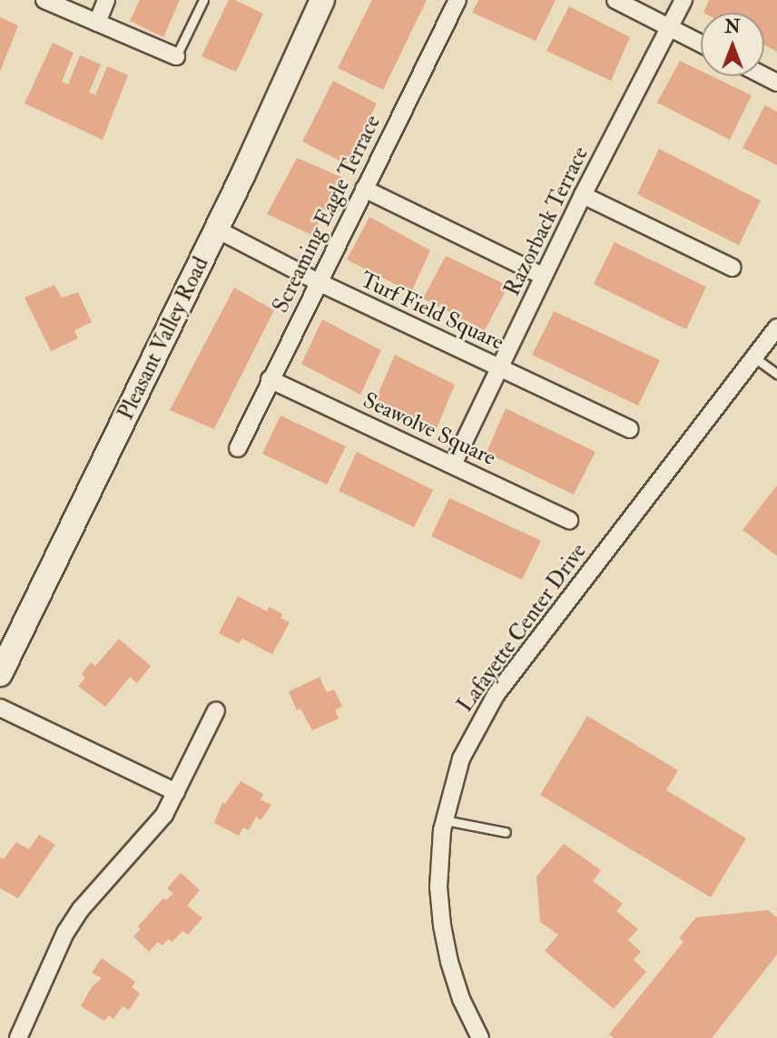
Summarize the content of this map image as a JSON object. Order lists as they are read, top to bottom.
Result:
{
  "streets": {
    "street": [
      "Screaming Eagle Terrace",
      "Razorback Terrace",
      "Turf Field Square",
      "Pleasant Valley Road",
      "Seawolve Square",
      "Lafayette Center Drive"
    ]
  },
  "crossings": [
    ["Screaming Eagle Terrace", "Turf Field Square"],
    ["Screaming Eagle Terrace", "Seawolve Square"],
    ["Razorback Terrace", "Turf Field Square"],
    ["Razorback Terrace", "Seawolve Square"],
    ["Turf Field Square", "Pleasant Valley Road"]
  ],
  "north": "top"
}
